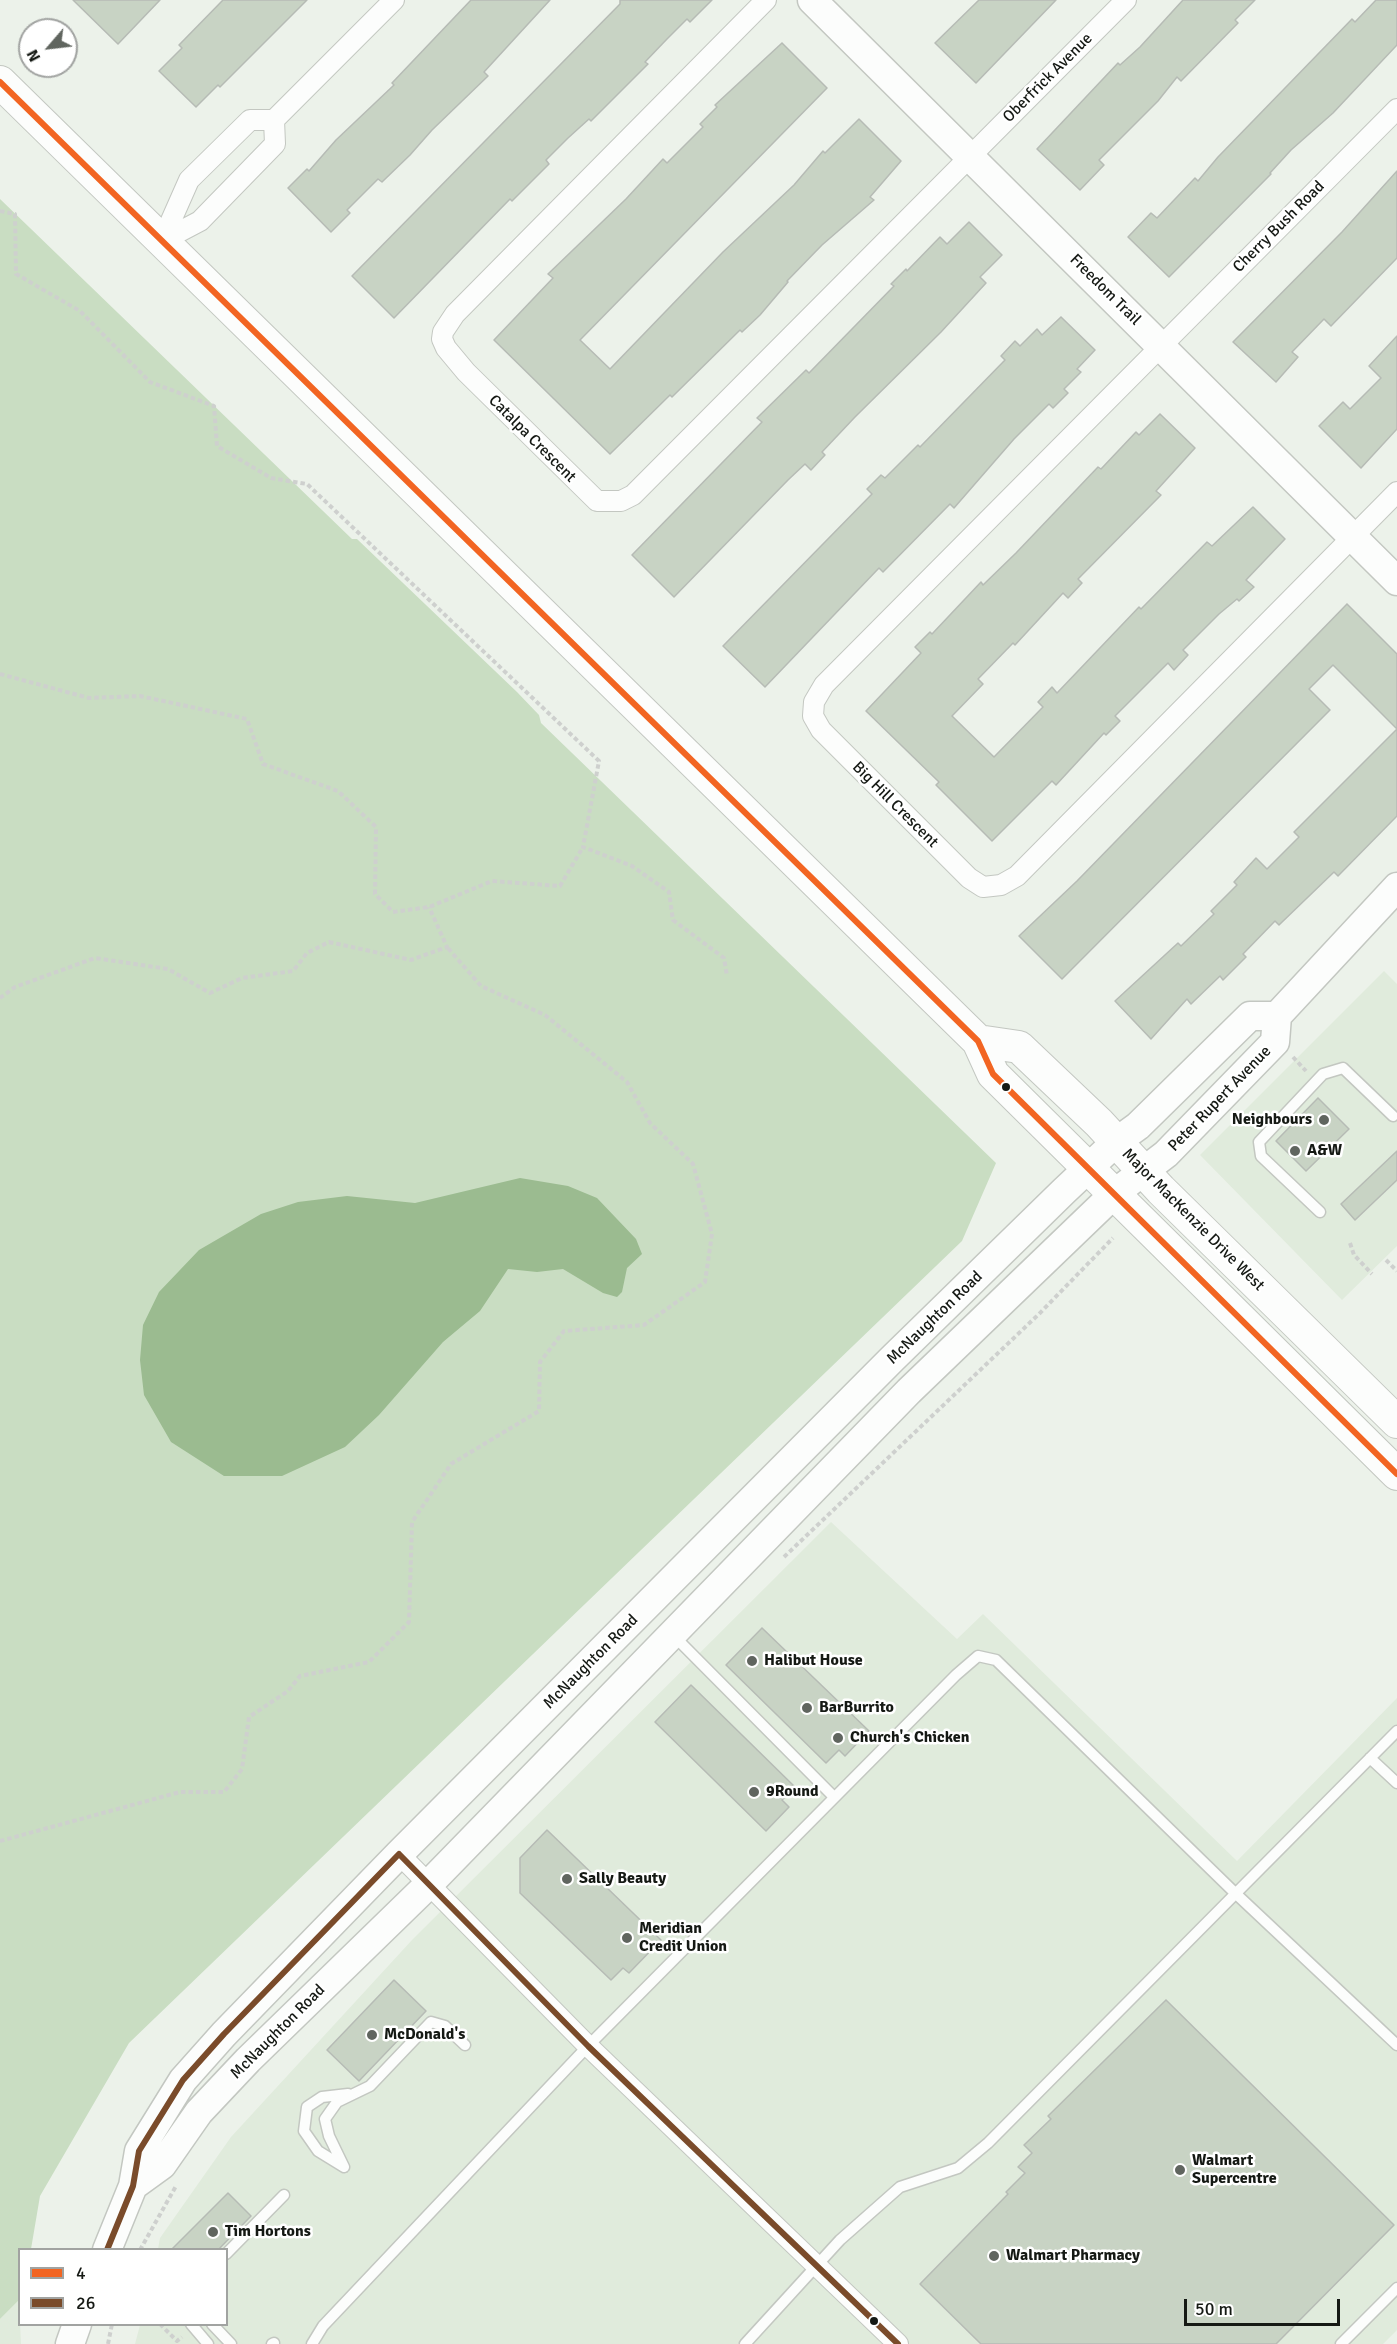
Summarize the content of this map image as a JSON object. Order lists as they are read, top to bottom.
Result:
{
  "streets": {
    "main road": ["Major MacKenzie Drive West"],
    "street": [
      "Oberfrick Avenue",
      "Cherry Bush Road",
      "Freedom Trail",
      "Catalpa Crescent",
      "Big Hill Crescent",
      "Peter Rupert Avenue",
      "McNaughton Road"
    ]
  },
  "crossings": [
    ["Oberfrick Avenue", "Freedom Trail"],
    ["Oberfrick Avenue", "Catalpa Crescent"],
    ["Cherry Bush Road", "Freedom Trail"],
    ["Cherry Bush Road", "Big Hill Crescent"],
    ["Freedom Trail", "Catalpa Crescent"],
    ["Freedom Trail", "Big Hill Crescent"],
    ["Peter Rupert Avenue", "Major MacKenzie Drive West"],
    ["Peter Rupert Avenue", "McNaughton Road"],
    ["Major MacKenzie Drive West", "McNaughton Road"]
  ],
  "places": [
    "Neighbours",
    "A&W",
    "Halibut House",
    "BarBurrito",
    "Church's Chicken",
    "9Round",
    "Sally Beauty",
    "Meridian Credit Union",
    "McDonald's",
    "Walmart Supercentre",
    "Tim Hortons",
    "Walmart Pharmacy"
  ],
  "lines": ["transit line 4", "transit line 26"],
  "legend": ["4", "26"],
  "scale_bar": "50 m",
  "north": "bottom left"
}
